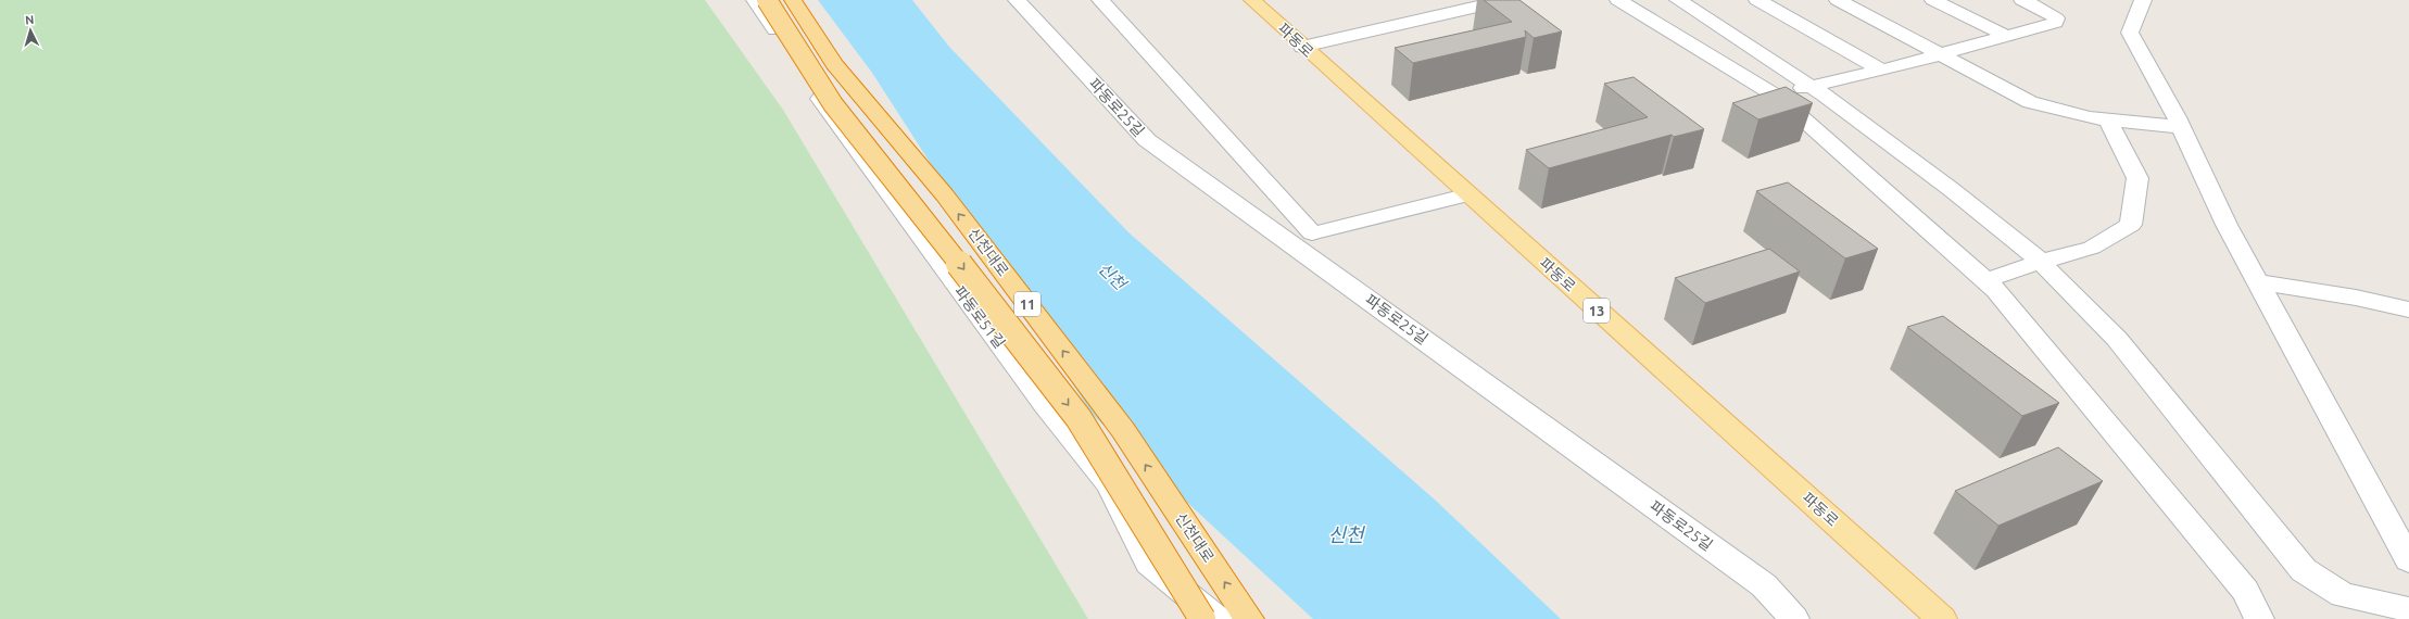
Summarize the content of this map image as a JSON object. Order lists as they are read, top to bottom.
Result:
{
  "streets": {
    "highway": ["신천대로", "11"],
    "main road": ["파동로", "13"],
    "street": ["파동로25길", "파동로51길"]
  },
  "water": ["신천"],
  "north": "top"
}
